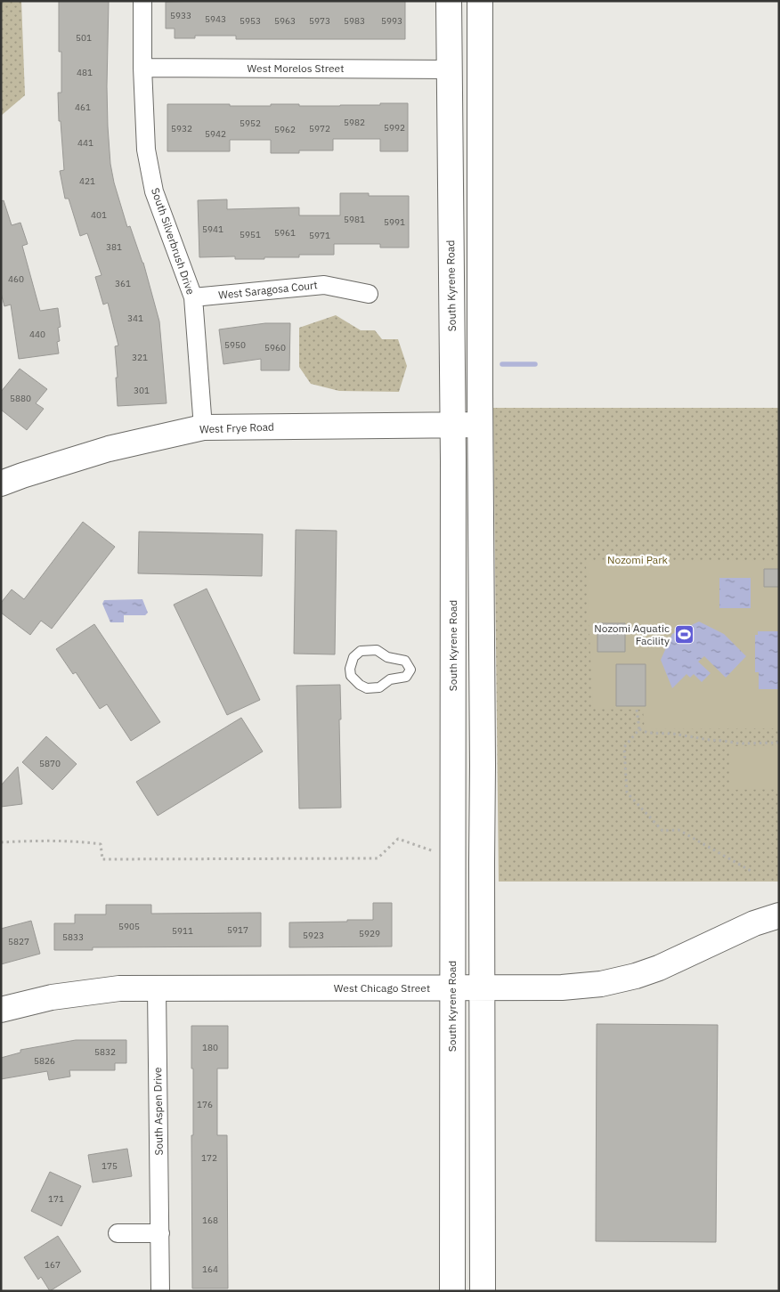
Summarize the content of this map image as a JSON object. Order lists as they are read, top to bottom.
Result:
{
  "streets": {
    "main road": ["South Kyrene Road", "West Frye Road", "West Chicago Street"],
    "street": [
      "West Morelos Street",
      "South Silverbrush Drive",
      "West Saragosa Court",
      "South Aspen Drive"
    ]
  },
  "crossings": [
    ["West Morelos Street", "South Silverbrush Drive"],
    ["West Morelos Street", "South Kyrene Road"],
    ["South Silverbrush Drive", "West Saragosa Court"],
    ["South Silverbrush Drive", "West Frye Road"],
    ["South Kyrene Road", "West Frye Road"],
    ["South Kyrene Road", "West Chicago Street"],
    ["West Chicago Street", "South Aspen Drive"]
  ],
  "parks": ["Nozomi Park"],
  "places": {
    "sports": ["Nozomi Aquatic Facility"]
  },
  "house_numbers": [
    "5933",
    "5943",
    "5953",
    "5963",
    "5973",
    "5983",
    "5993",
    "501",
    "481",
    "461",
    "5982",
    "5952",
    "5992",
    "5932",
    "5972",
    "5962",
    "5942",
    "441",
    "421",
    "401",
    "5981",
    "5991",
    "5941",
    "5961",
    "5951",
    "5971",
    "381",
    "460",
    "361",
    "341",
    "440",
    "5950",
    "5960",
    "321",
    "301",
    "5880",
    "5870",
    "5905",
    "5917",
    "5911",
    "5929",
    "5923",
    "5833",
    "5827",
    "180",
    "5832",
    "5826",
    "176",
    "172",
    "175",
    "171",
    "168",
    "167",
    "164"
  ]
}
